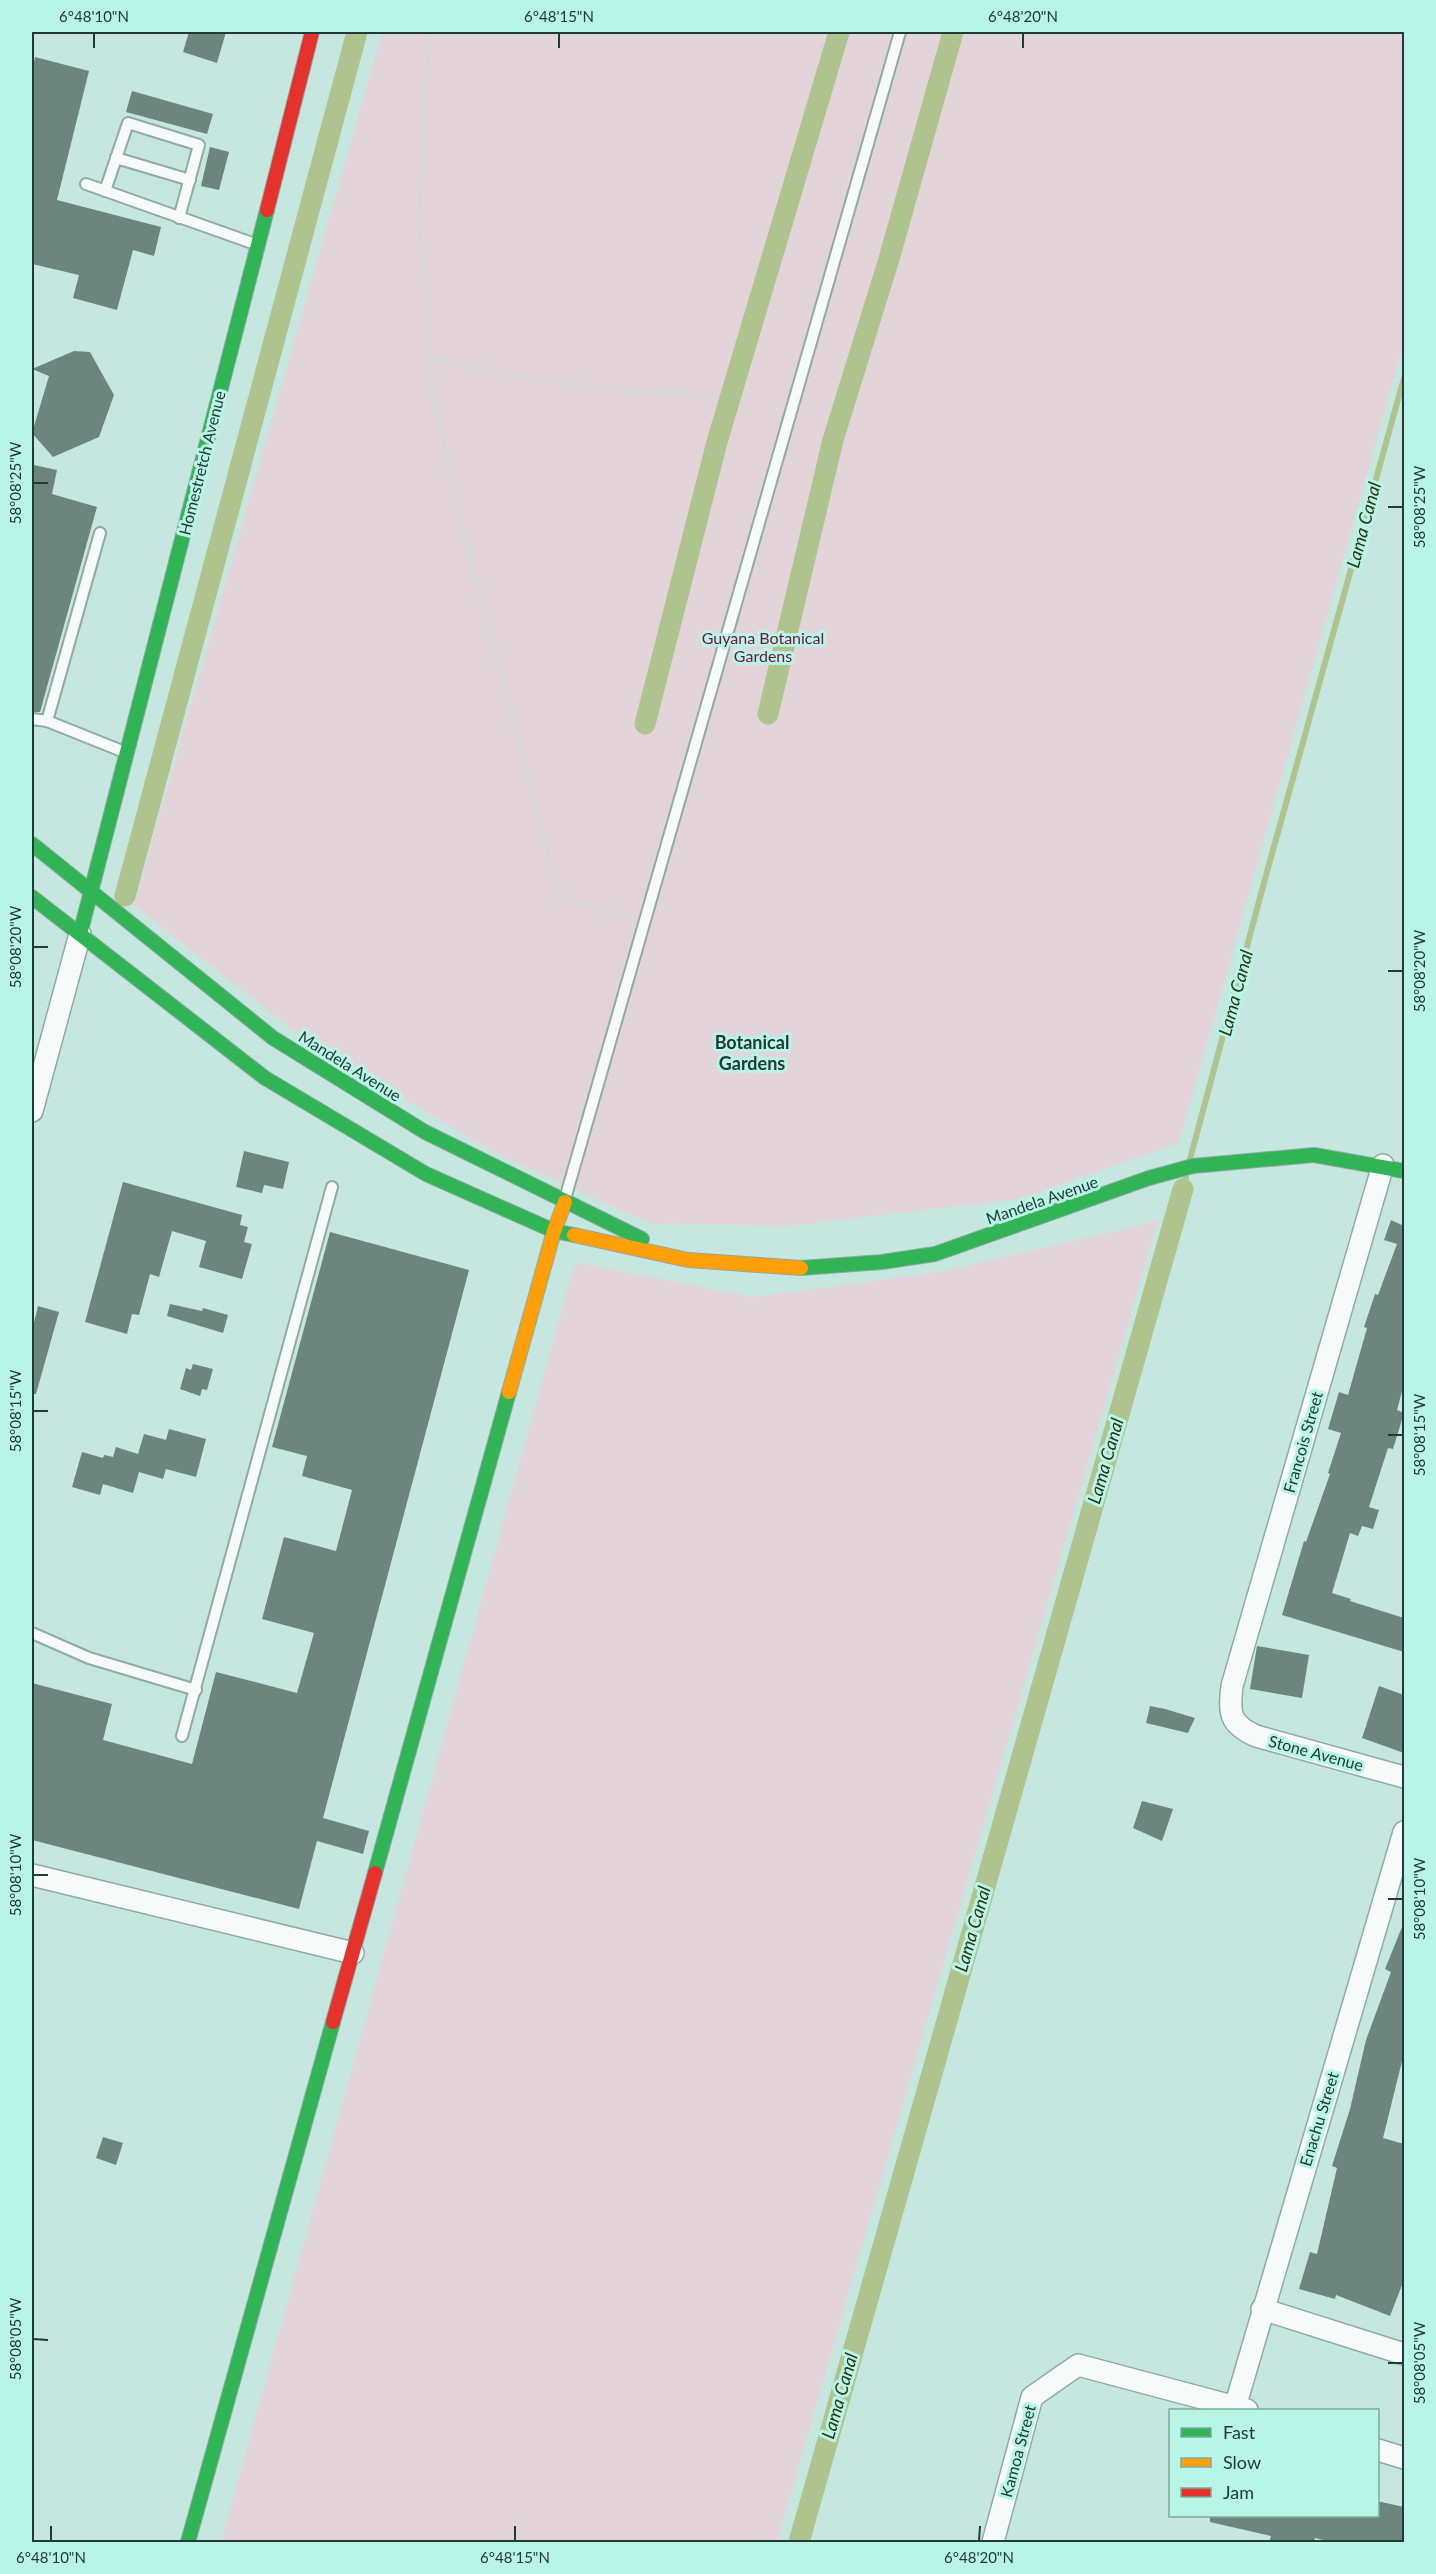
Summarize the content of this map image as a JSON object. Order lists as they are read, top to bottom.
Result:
{
  "streets": {
    "main road": ["Homestretch Avenue", "Mandela Avenue"],
    "street": [
      "Francois Street",
      "Stone Avenue",
      "Enachu Street",
      "Kamoa Street"
    ]
  },
  "crossings": [
    ["Homestretch Avenue", "Mandela Avenue"],
    ["Mandela Avenue", "Francois Street"],
    ["Francois Street", "Stone Avenue"],
    ["Enachu Street", "Kamoa Street"]
  ],
  "districts": ["Botanical Gardens"],
  "water": ["Lama Canal"],
  "parks": ["Guyana Botanical Gardens"],
  "legend": ["Fast", "Slow", "Jam"],
  "coordinates": [
    "6°48'10\"N",
    "6°48'15\"N",
    "6°48'20\"N",
    "58°08'25\"W",
    "58°08'20\"W",
    "58°08'15\"W",
    "58°08'10\"W",
    "58°08'05\"W"
  ]
}
